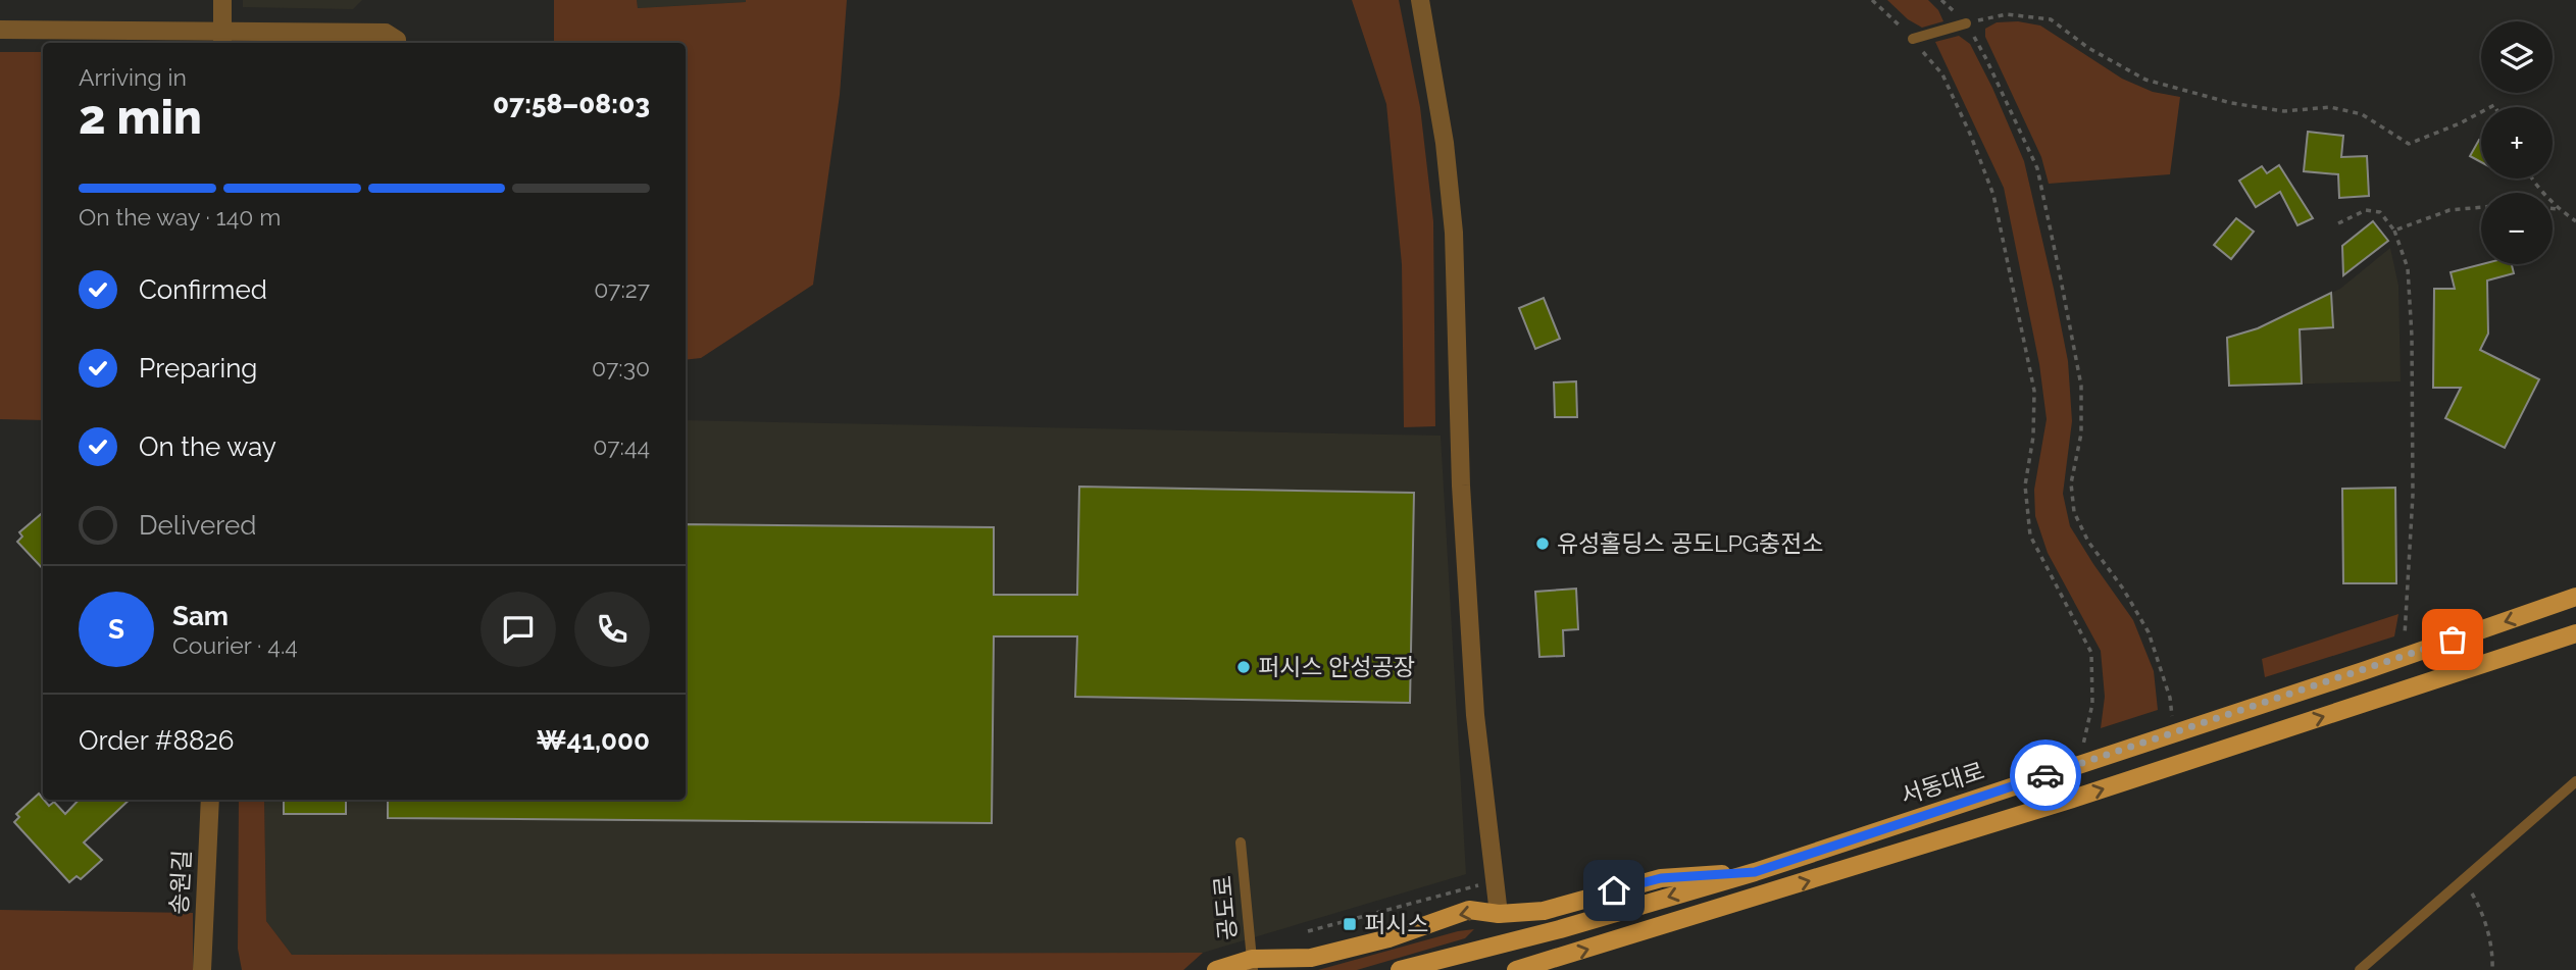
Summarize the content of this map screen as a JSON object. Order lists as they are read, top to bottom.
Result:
{
  "streets": {
    "main road": ["서동대로"],
    "street": ["송원길"],
    "lane": ["공도로"]
  },
  "places": {
    "other": ["유성홀딩스 공도LPG충전소", "퍼시스 안성공장"],
    "transit": ["퍼시스"]
  },
  "page": {
    "map_buttons": ["+", "−"],
    "heading": ["2 min", "Arriving in", "07:58–08:03"],
    "panel": [
      "Sam",
      "Courier · 4.4",
      "Order #8826",
      "₩41,000"
    ],
    "bar": "On the way · 140 m",
    "list": [
      ["Confirmed", "07:27"],
      ["Preparing", "07:30"],
      ["On the way", "07:44"],
      "Delivered"
    ],
    "round": "S"
  }
}
